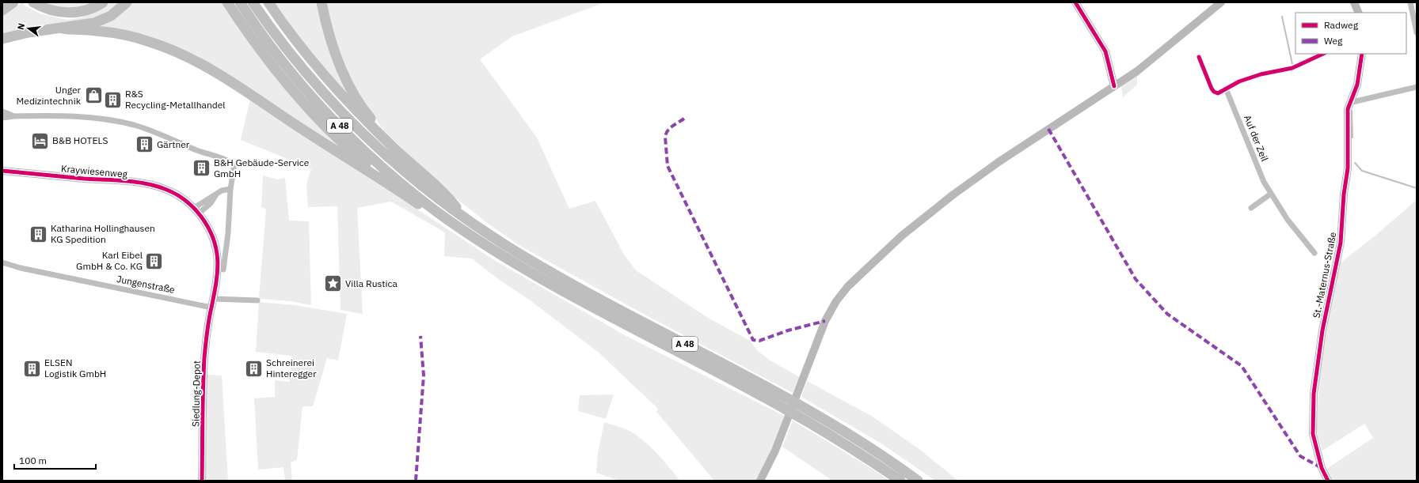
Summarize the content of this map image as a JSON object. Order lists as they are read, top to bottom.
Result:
{
  "streets": {
    "highway": ["A 48"],
    "street": [
      "Auf der Zeil",
      "Kraywiesenweg",
      "St.-Maternus-Straße",
      "Jungenstraße",
      "Siedlung-Depot"
    ]
  },
  "crossings": [
    ["Kraywiesenweg", "Jungenstraße"],
    ["Kraywiesenweg", "Siedlung-Depot"],
    ["Jungenstraße", "Siedlung-Depot"]
  ],
  "places": {
    "shop": ["Unger Medizintechnik"],
    "building": [
      "R&S Recycling-Metallhandel",
      "Gärtner",
      "B&H Gebäude-Service GmbH",
      "Katharina Hollinghausen KG Spedition",
      "Karl Eibel GmbH & Co. KG",
      "ELSEN Logistik GmbH",
      "Schreinerei Hinteregger"
    ],
    "hotel": ["B&B HOTELS"],
    "place": ["Villa Rustica"]
  },
  "legend": ["Radweg", "Weg"],
  "scale_bar": "100 m",
  "north": "left"
}
